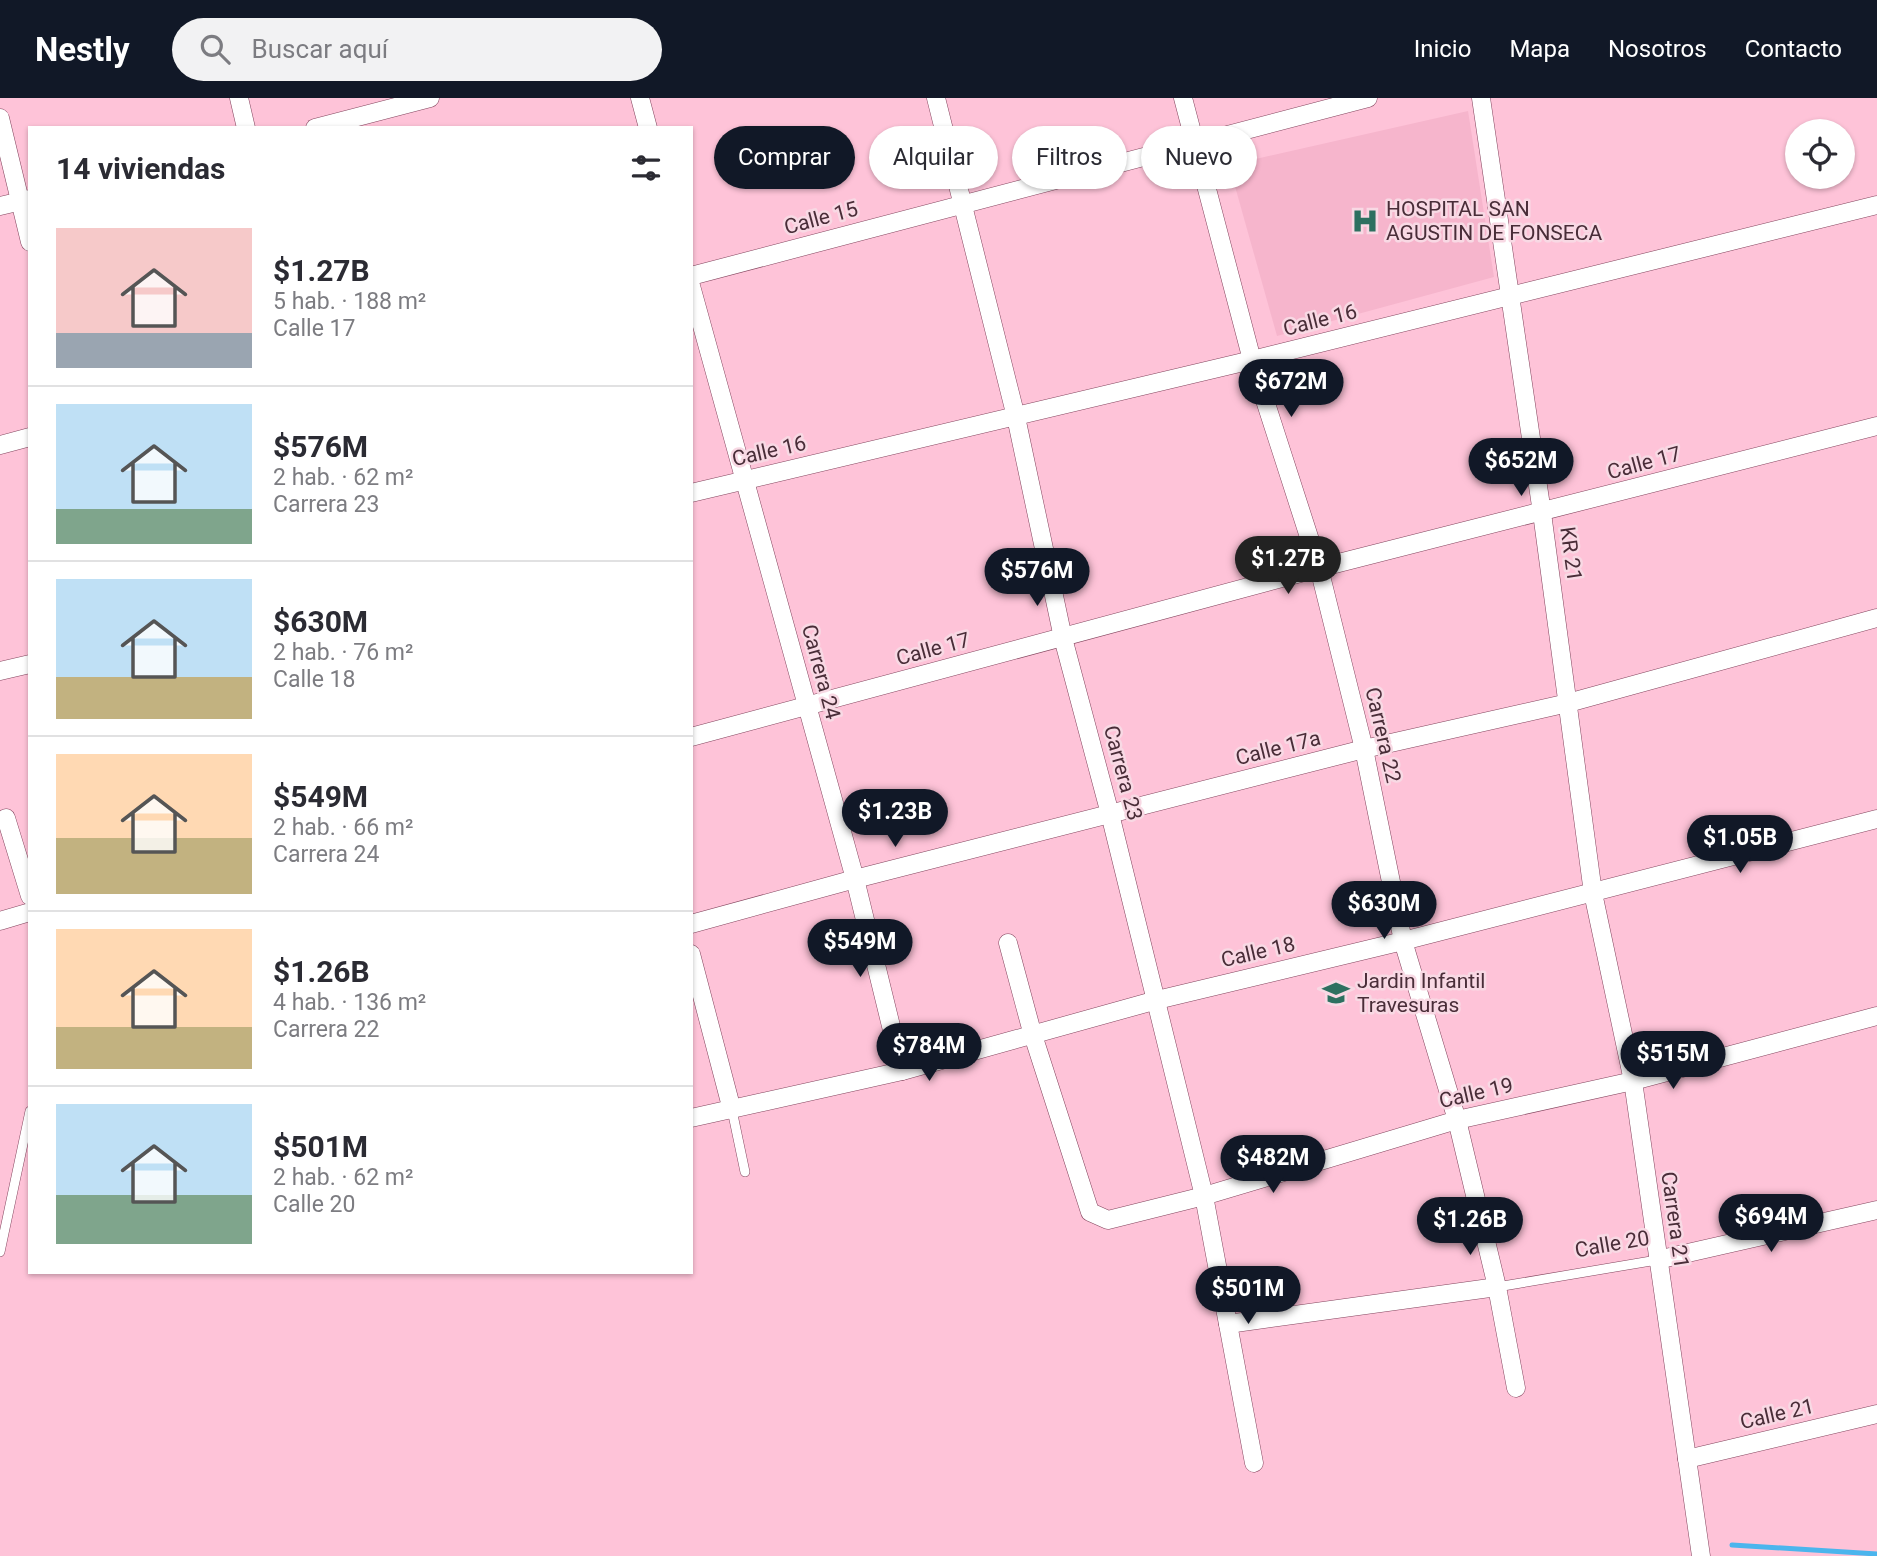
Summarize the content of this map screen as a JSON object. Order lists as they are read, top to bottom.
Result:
{
  "streets": {
    "street": [
      "Calle 15",
      "Calle 16",
      "Calle 17",
      "KR 21",
      "Carrera 24",
      "Carrera 22",
      "Calle 17a",
      "Carrera 23",
      "Calle 18",
      "Calle 19",
      "Carrera 21",
      "Calle 20",
      "Calle 21"
    ]
  },
  "crossings": [
    ["Calle 15", "Carrera 23"],
    ["Calle 16", "KR 21"],
    ["Calle 16", "Carrera 24"],
    ["Calle 16", "Carrera 22"],
    ["Calle 16", "Carrera 23"],
    ["Calle 17", "KR 21"],
    ["Calle 17", "Carrera 24"],
    ["Calle 17", "Carrera 22"],
    ["Calle 17", "Carrera 23"],
    ["KR 21", "Calle 17a"],
    ["KR 21", "Calle 18"],
    ["KR 21", "Carrera 21"],
    ["Carrera 24", "Calle 17a"],
    ["Carrera 24", "Calle 18"],
    ["Carrera 22", "Calle 17a"],
    ["Carrera 22", "Calle 18"],
    ["Carrera 22", "Calle 19"],
    ["Carrera 22", "Calle 20"],
    ["Calle 17a", "Carrera 23"],
    ["Carrera 23", "Calle 18"],
    ["Carrera 23", "Calle 19"],
    ["Carrera 23", "Calle 20"],
    ["Calle 18", "Calle 19"],
    ["Calle 18", "Carrera 21"],
    ["Calle 19", "Carrera 21"],
    ["Carrera 21", "Calle 20"],
    ["Carrera 21", "Calle 21"]
  ],
  "places": {
    "hospital": ["HOSPITAL SAN AGUSTIN DE FONSECA"],
    "school or university": ["Jardin Infantil Travesuras"]
  },
  "page": {
    "header": "Nestly",
    "search": "Buscar aquí",
    "nav": [
      "Inicio",
      "Mapa",
      "Nosotros",
      "Contacto"
    ],
    "chip": [
      "Comprar",
      "Alquilar",
      "Filtros",
      "Nuevo"
    ],
    "heading": "14 viviendas",
    "list": [
      {
        "name": "$1.27B",
        "note": "5 hab. · 188 m² · Calle 17"
      },
      {
        "name": "$576M",
        "note": "2 hab. · 62 m² · Carrera 23"
      },
      {
        "name": "$630M",
        "note": "2 hab. · 76 m² · Calle 18"
      },
      {
        "name": "$549M",
        "note": "2 hab. · 66 m² · Carrera 24"
      },
      {
        "name": "$1.26B",
        "note": "4 hab. · 136 m² · Carrera 22"
      },
      {
        "name": "$501M",
        "note": "2 hab. · 62 m² · Calle 20"
      }
    ],
    "price": [
      "$672M",
      "$652M",
      "$1.27B",
      "$576M",
      "$1.23B",
      "$1.05B",
      "$630M",
      "$549M",
      "$784M",
      "$515M",
      "$482M",
      "$694M",
      "$1.26B",
      "$501M"
    ]
  }
}
